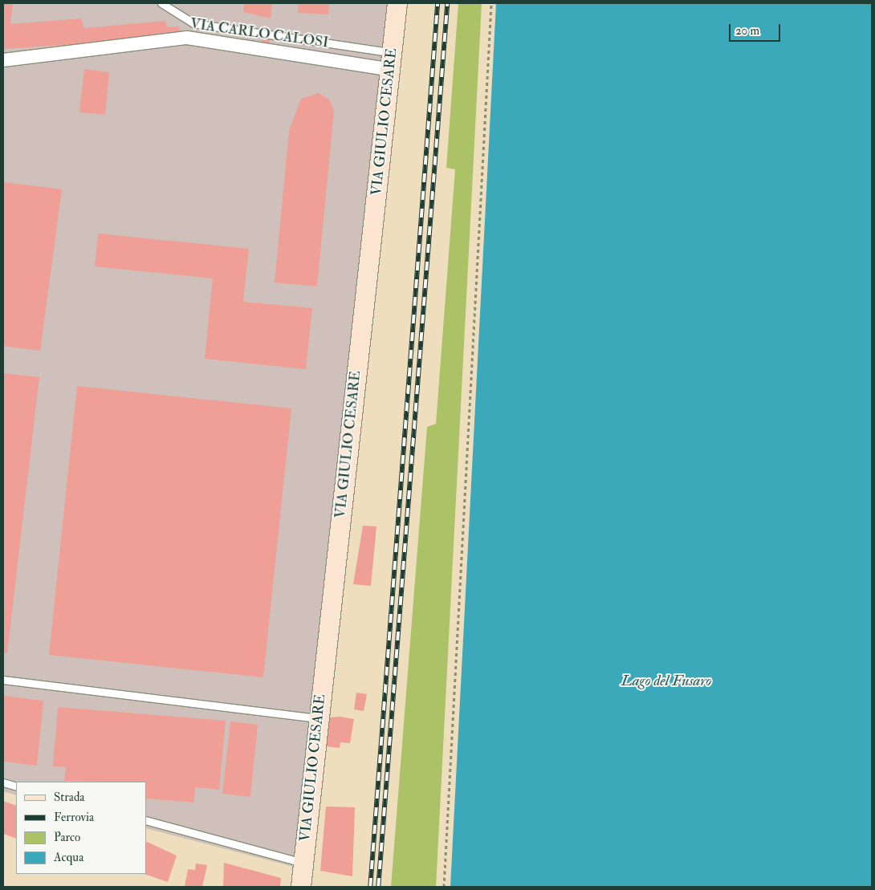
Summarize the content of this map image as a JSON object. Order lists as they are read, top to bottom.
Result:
{
  "streets": {
    "street": ["VIA CARLO CALOSI", "VIA GIULIO CESARE"]
  },
  "crossings": [
    ["VIA CARLO CALOSI", "VIA GIULIO CESARE"]
  ],
  "water": ["Lago del Fusaro"],
  "legend": [
    "Strada",
    "Ferrovia",
    "Parco",
    "Acqua"
  ],
  "scale_bar": "20 m"
}
